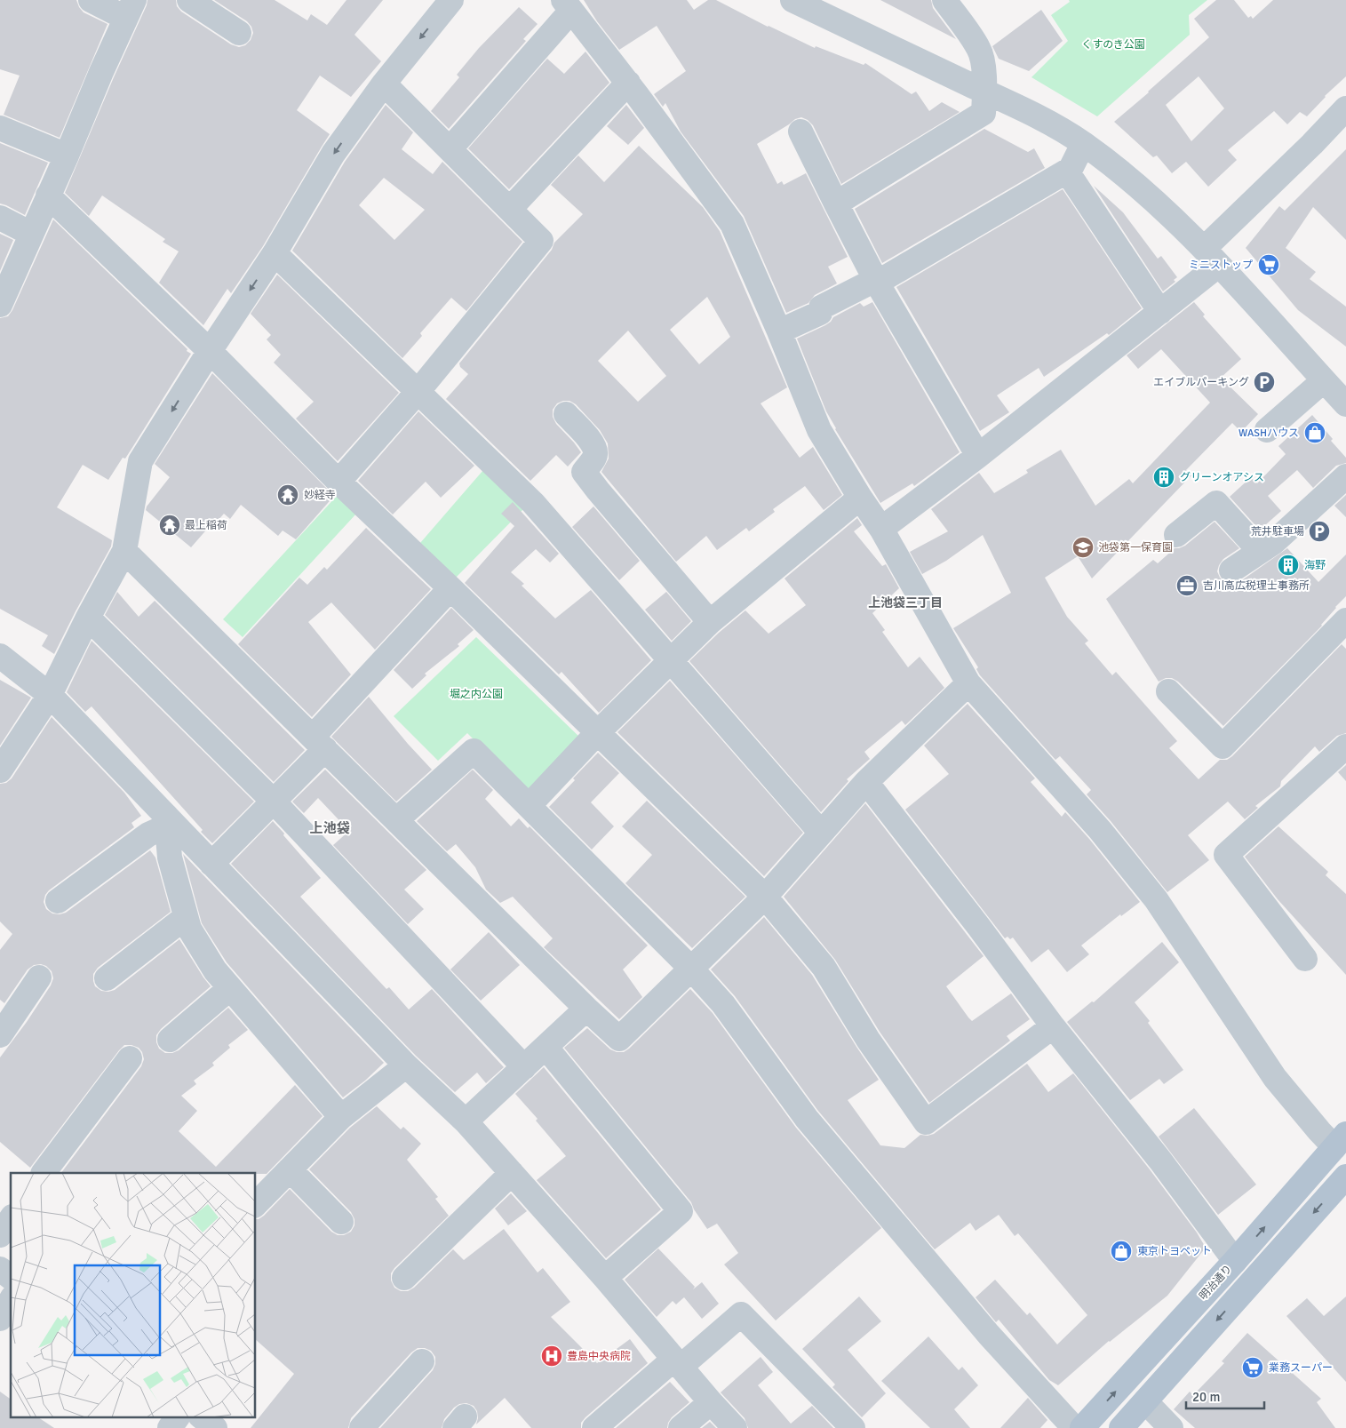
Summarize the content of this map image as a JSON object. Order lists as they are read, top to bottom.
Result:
{
  "streets": {
    "main road": ["明治通り"]
  },
  "districts": ["上池袋三丁目", "上池袋"],
  "parks": ["くすのき公園", "堀之内公園"],
  "places": {
    "supermarket": ["ミニストップ", "業務スーパー"],
    "parking": ["エイブルパーキング", "荒井駐車場"],
    "shop": ["WASHハウス", "東京トヨペット"],
    "building": ["グリーンオアシス", "海野"],
    "temple": ["妙経寺", "最上稲荷"],
    "school or university": ["池袋第一保育園"],
    "office": ["吉川高広税理士事務所"],
    "hospital": ["豊島中央病院"]
  },
  "scale_bar": "20 m"
}
